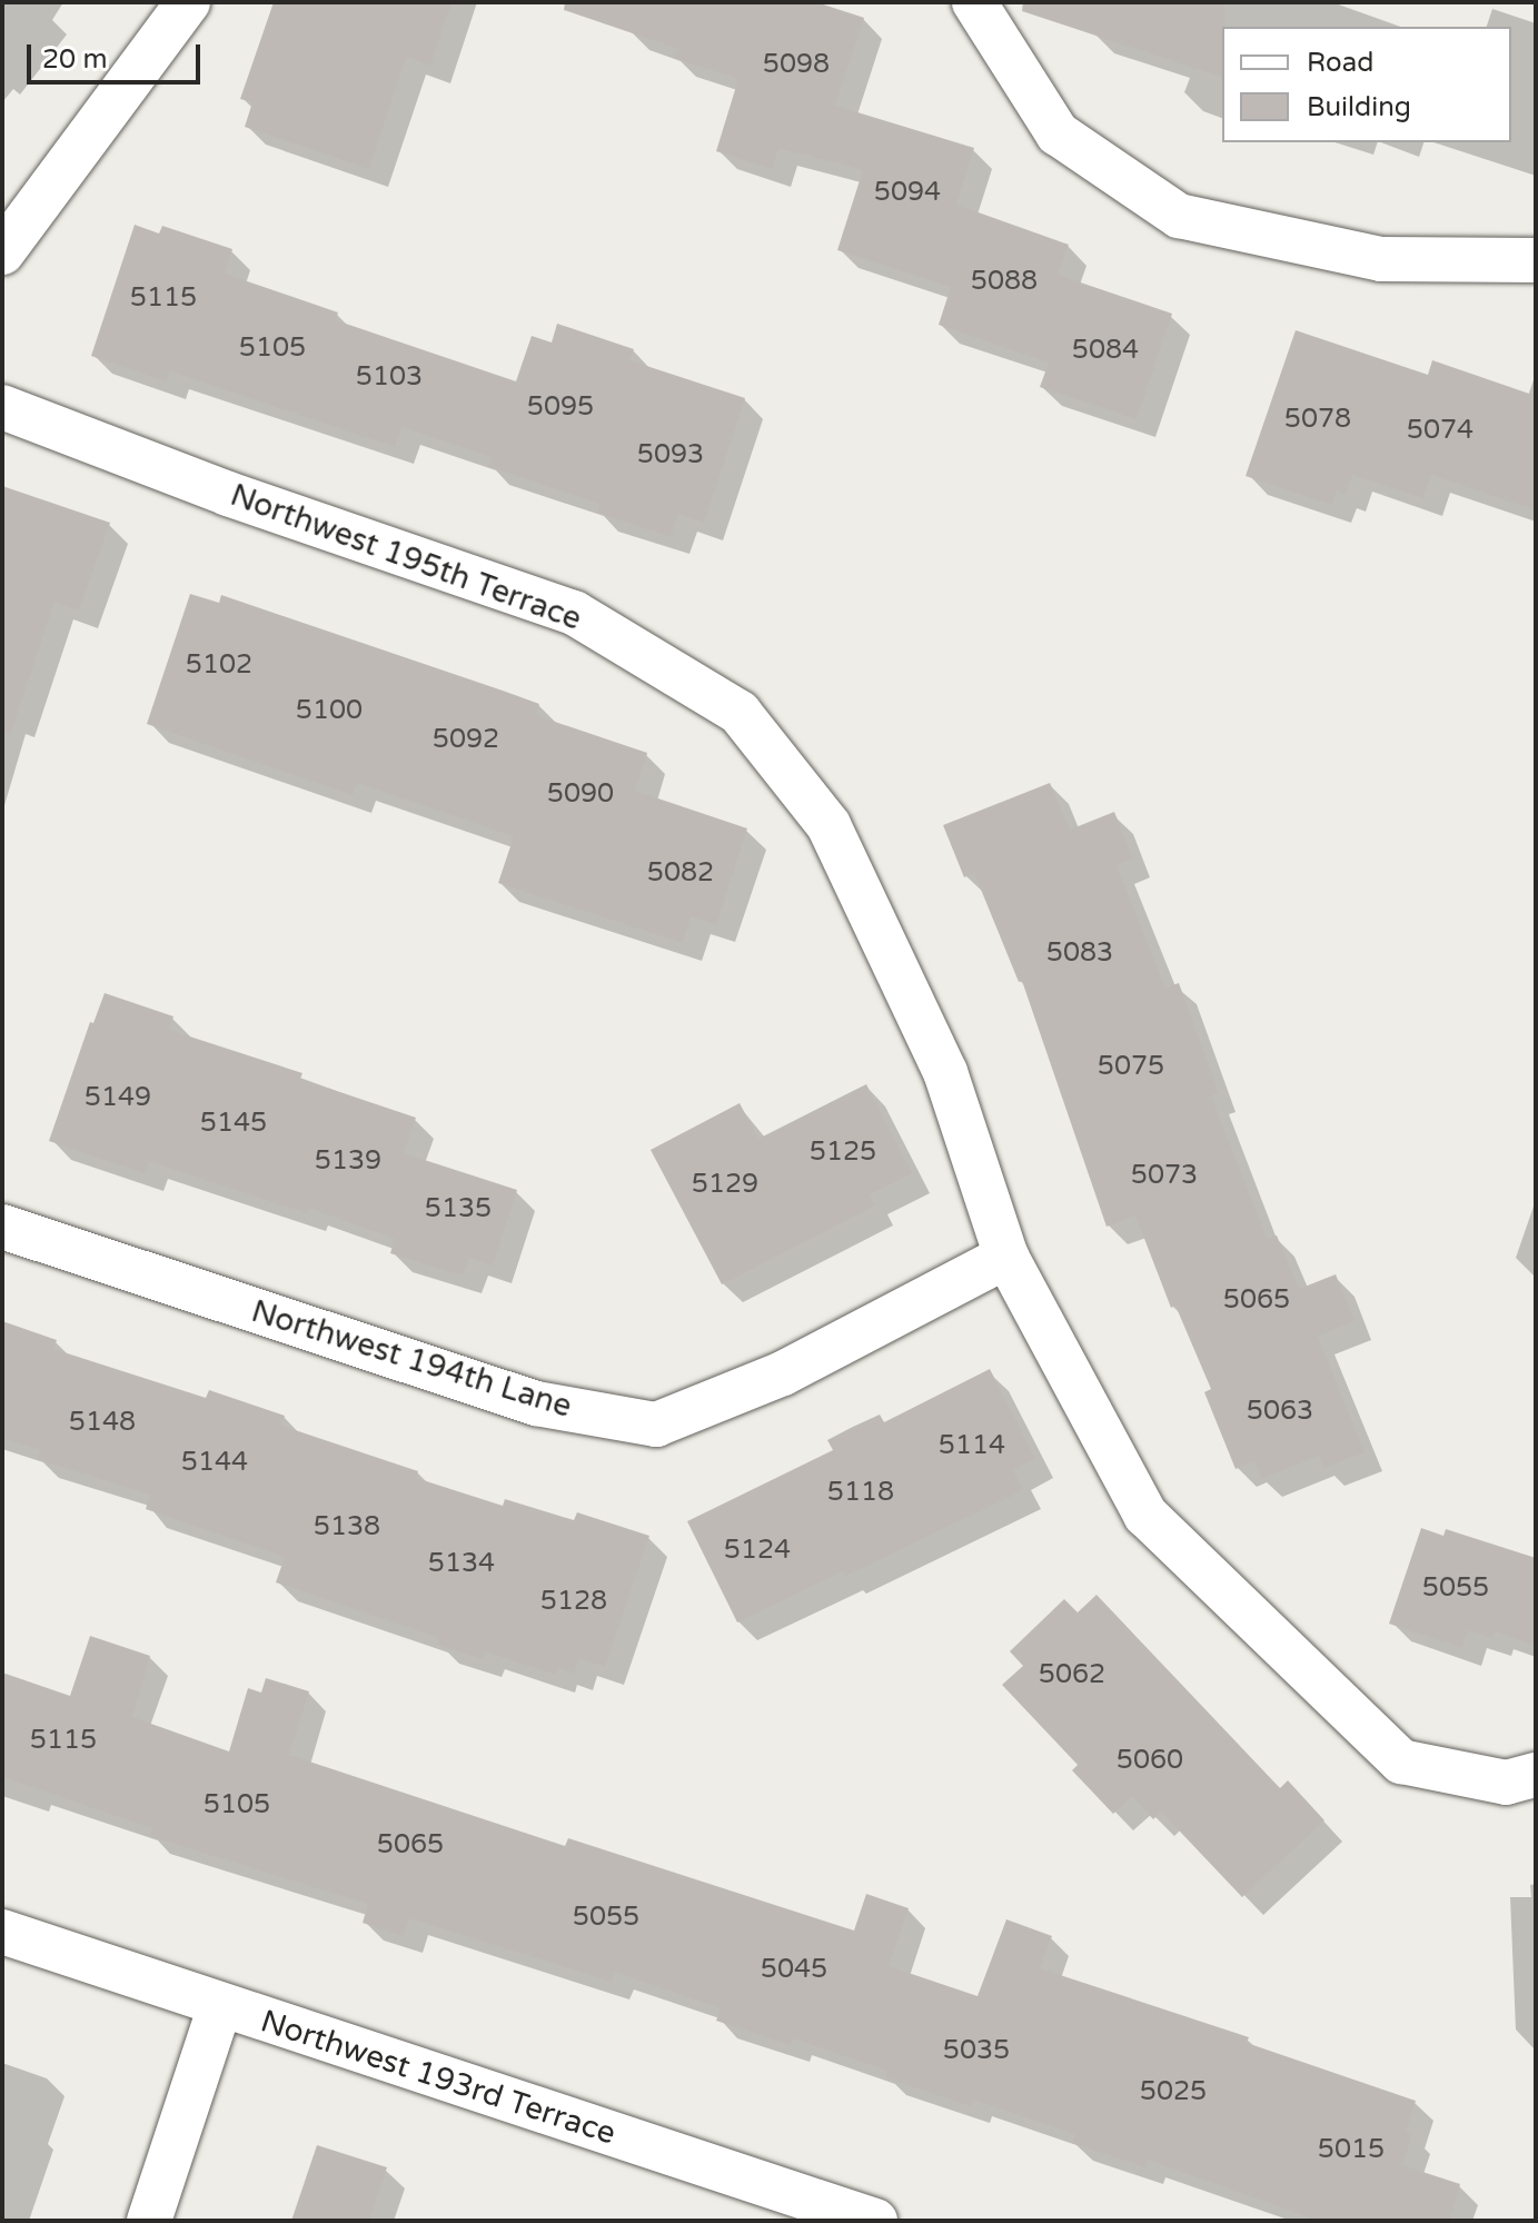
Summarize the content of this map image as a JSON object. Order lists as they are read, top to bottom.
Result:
{
  "streets": {
    "street": ["Northwest 195th Terrace", "Northwest 194th Lane", "Northwest 193rd Terrace"]
  },
  "crossings": [
    ["Northwest 195th Terrace", "Northwest 194th Lane"]
  ],
  "house_numbers": [
    "5098",
    "5094",
    "5088",
    "5115",
    "5105",
    "5084",
    "5103",
    "5095",
    "5078",
    "5074",
    "5093",
    "5102",
    "5100",
    "5092",
    "5090",
    "5082",
    "5083",
    "5075",
    "5149",
    "5145",
    "5125",
    "5139",
    "5073",
    "5129",
    "5135",
    "5065",
    "5063",
    "5148",
    "5114",
    "5144",
    "5118",
    "5138",
    "5124",
    "5134",
    "5055",
    "5128",
    "5062",
    "5115",
    "5060",
    "5105",
    "5065",
    "5055",
    "5045",
    "5035",
    "5025",
    "5015"
  ],
  "legend": ["Road", "Building"],
  "scale_bar": "20 m"
}
